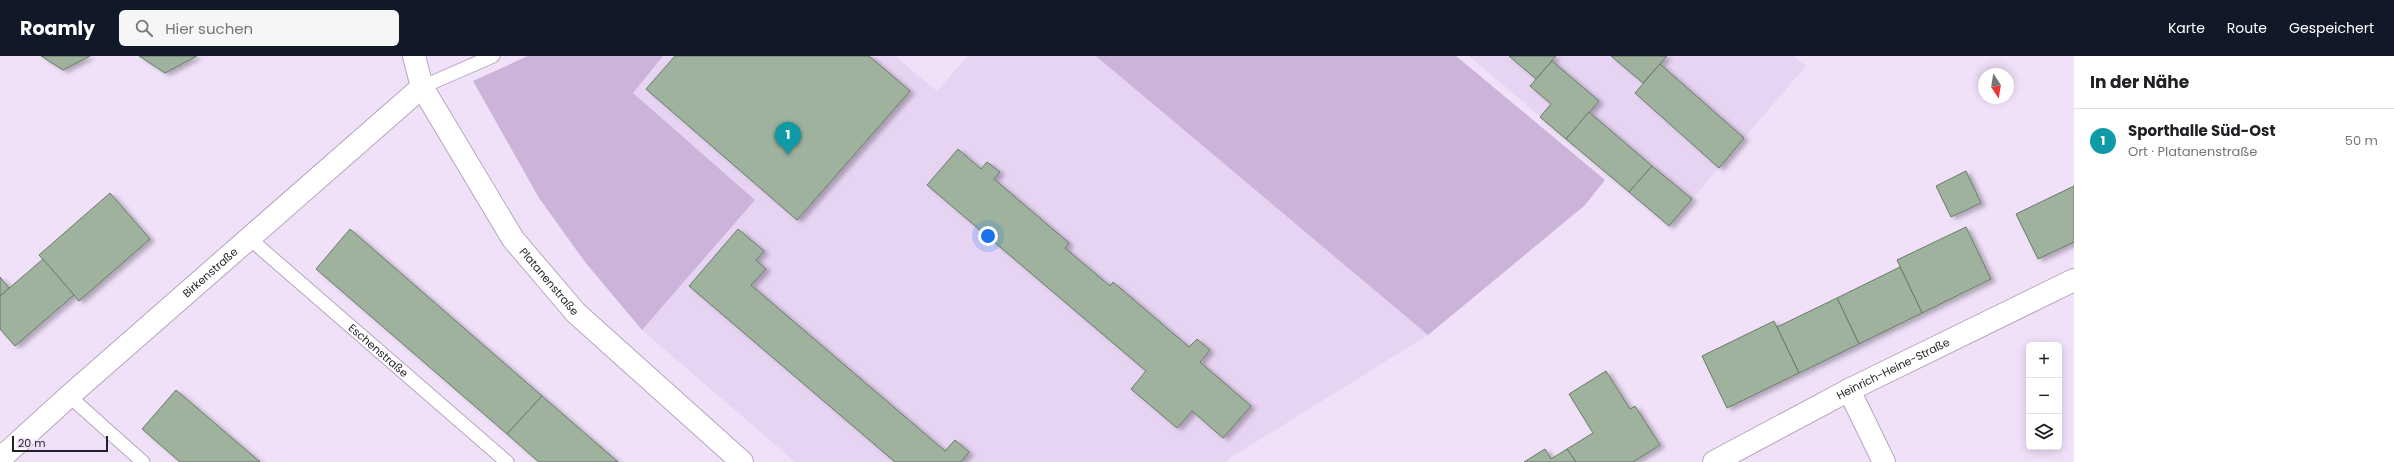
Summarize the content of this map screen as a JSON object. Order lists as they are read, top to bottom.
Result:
{
  "streets": {
    "street": ["Birkenstraße", "Platanenstraße", "Heinrich-Heine-Straße"],
    "lane": ["Eschenstraße"]
  },
  "crossings": [
    ["Birkenstraße", "Platanenstraße"],
    ["Birkenstraße", "Eschenstraße"]
  ],
  "scale_bar": "20 m",
  "north": "bottom",
  "page": {
    "header": "Roamly",
    "search": "Hier suchen",
    "nav": ["Karte", "Route", "Gespeichert"],
    "heading": "In der Nähe",
    "list": [
      {
        "mark": "1",
        "name": "Sporthalle Süd-Ost",
        "note": "Ort · Platanenstraße",
        "value": "50 m"
      }
    ],
    "pins": "1",
    "map_buttons": ["+", "−"],
    "scale": "20 m"
  }
}
